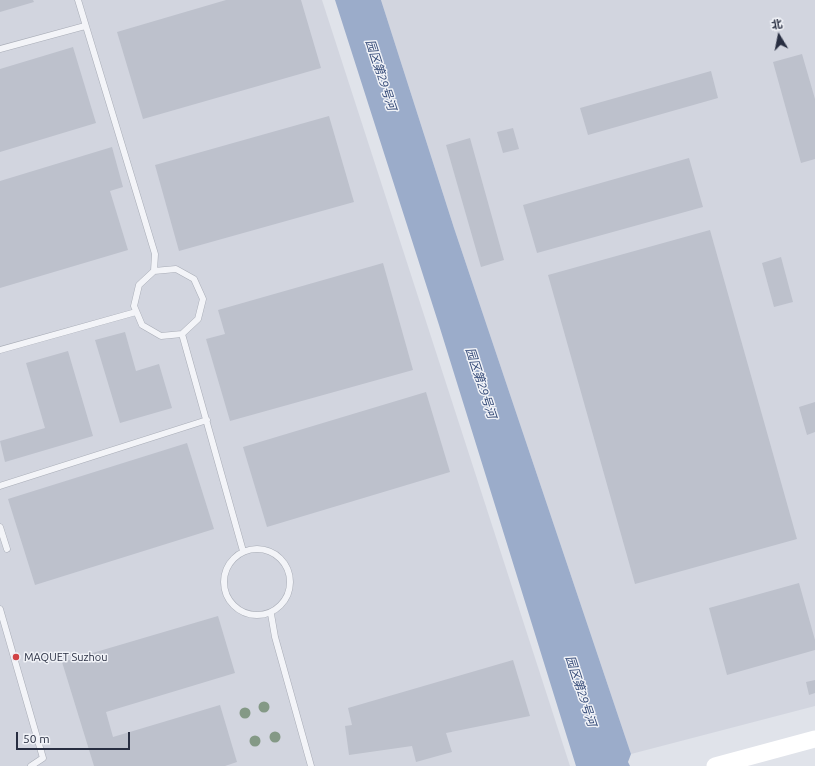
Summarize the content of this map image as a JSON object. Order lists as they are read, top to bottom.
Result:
{
  "water": ["园区第29号河"],
  "places": ["MAQUET Suzhou"],
  "scale_bar": "50 m",
  "north": "top"
}
